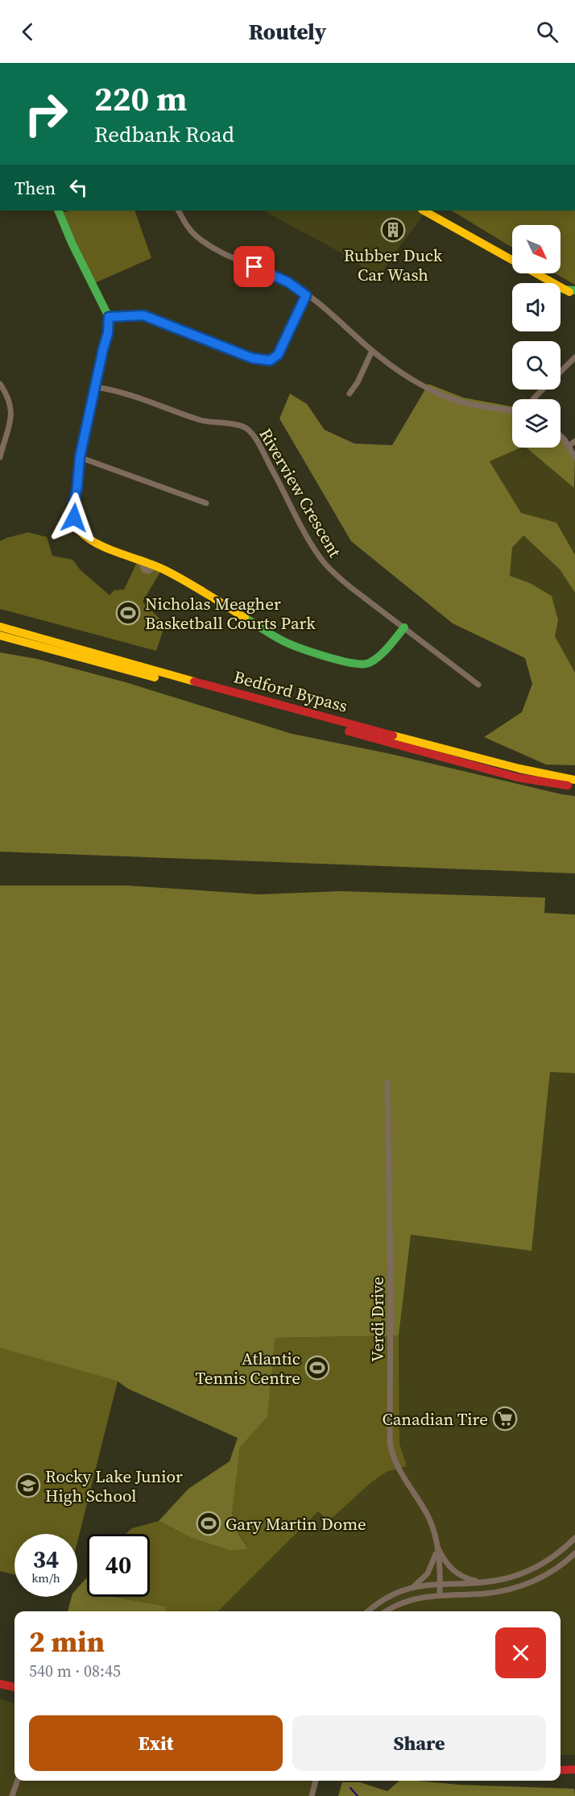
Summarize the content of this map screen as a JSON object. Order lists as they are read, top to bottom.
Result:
{
  "streets": {
    "main road": ["Bedford Bypass"],
    "street": ["Riverview Crescent", "Verdi Drive"]
  },
  "places": {
    "building": ["Rubber Duck Car Wash"],
    "sports": ["Nicholas Meagher Basketball Courts Park", "Atlantic Tennis Centre", "Gary Martin Dome"],
    "supermarket": ["Canadian Tire"],
    "school or university": ["Rocky Lake Junior High School"]
  },
  "north": "bottom right",
  "page": {
    "header": "Routely",
    "turn": ["220 m", "Redbank Road"],
    "then": "Then",
    "speed": "34 km/h",
    "limit": "40",
    "heading": ["2 min", "540 m · 08:45"],
    "buttons": ["Exit", "Share"]
  }
}
